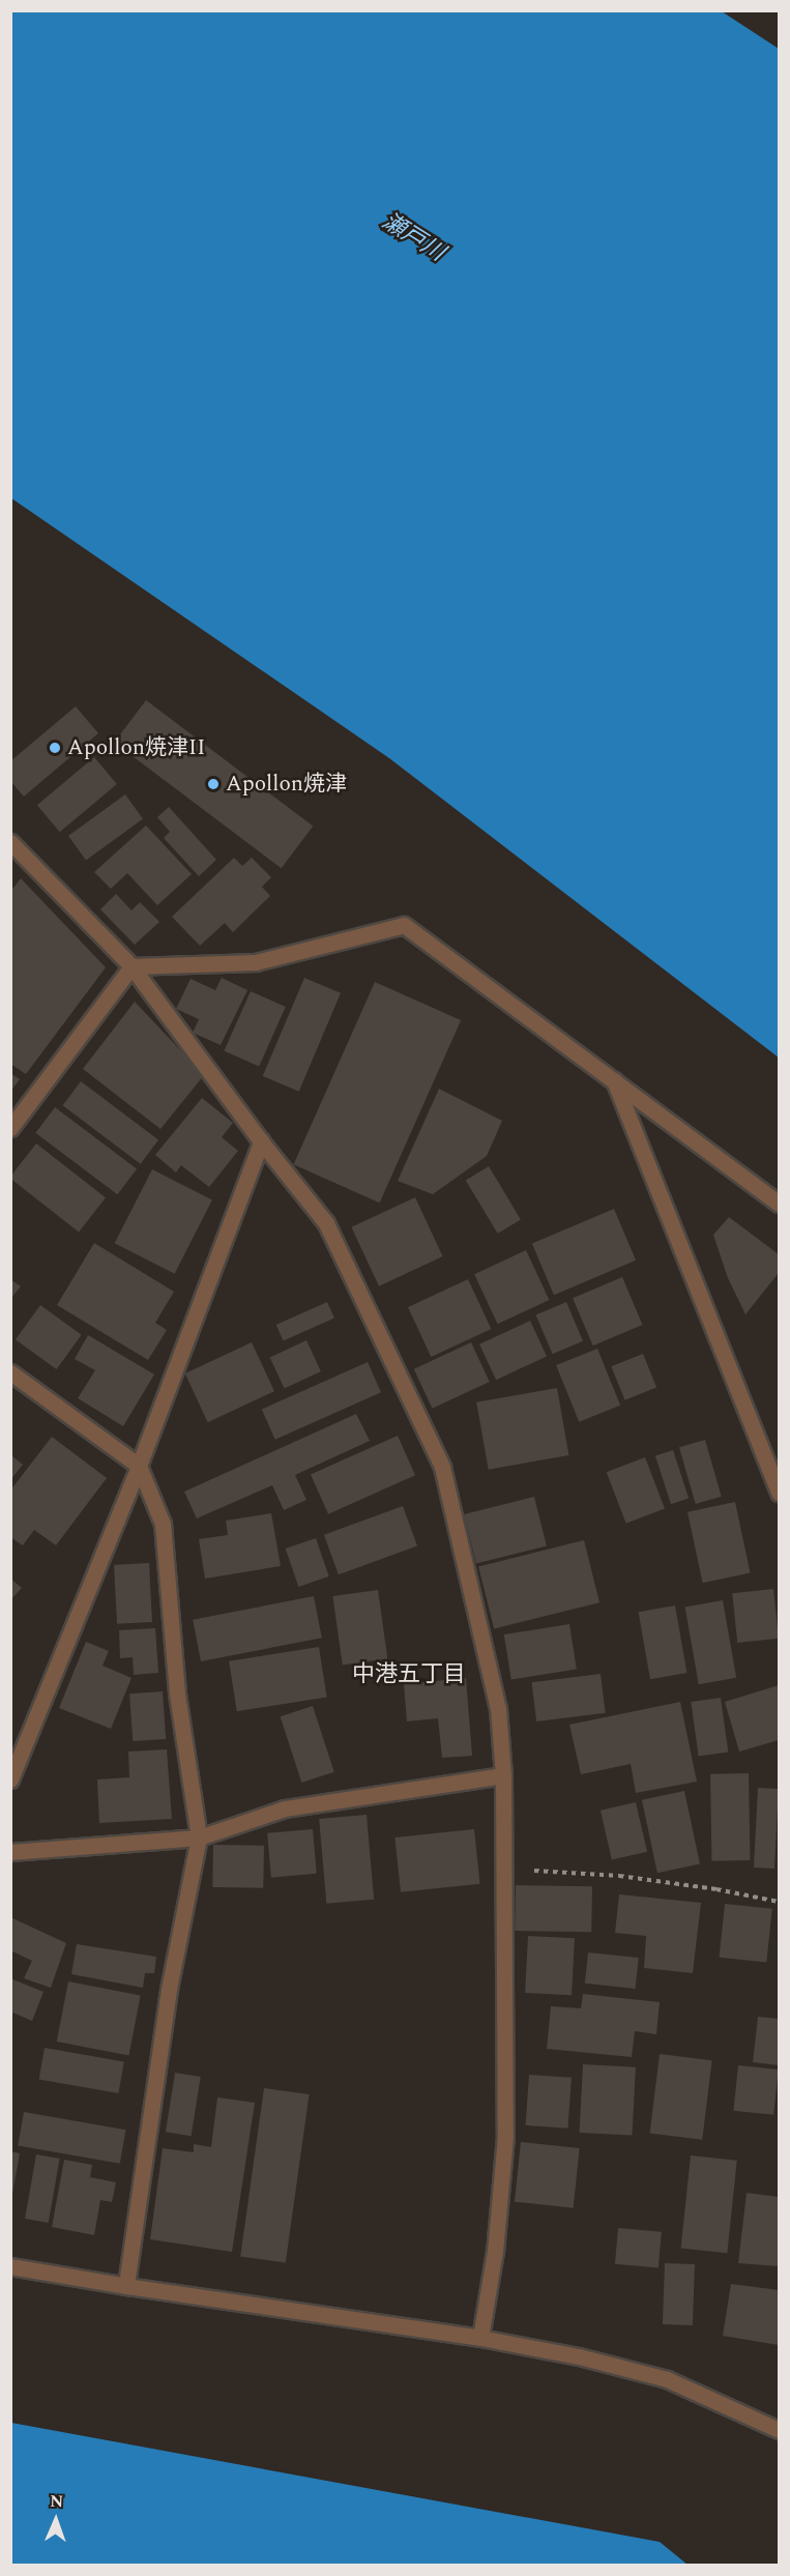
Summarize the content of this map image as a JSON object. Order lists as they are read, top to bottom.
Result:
{
  "districts": ["中港五丁目"],
  "water": ["瀬戸川"],
  "places": ["Apollon焼津II", "Apollon焼津"],
  "north": "top"
}
